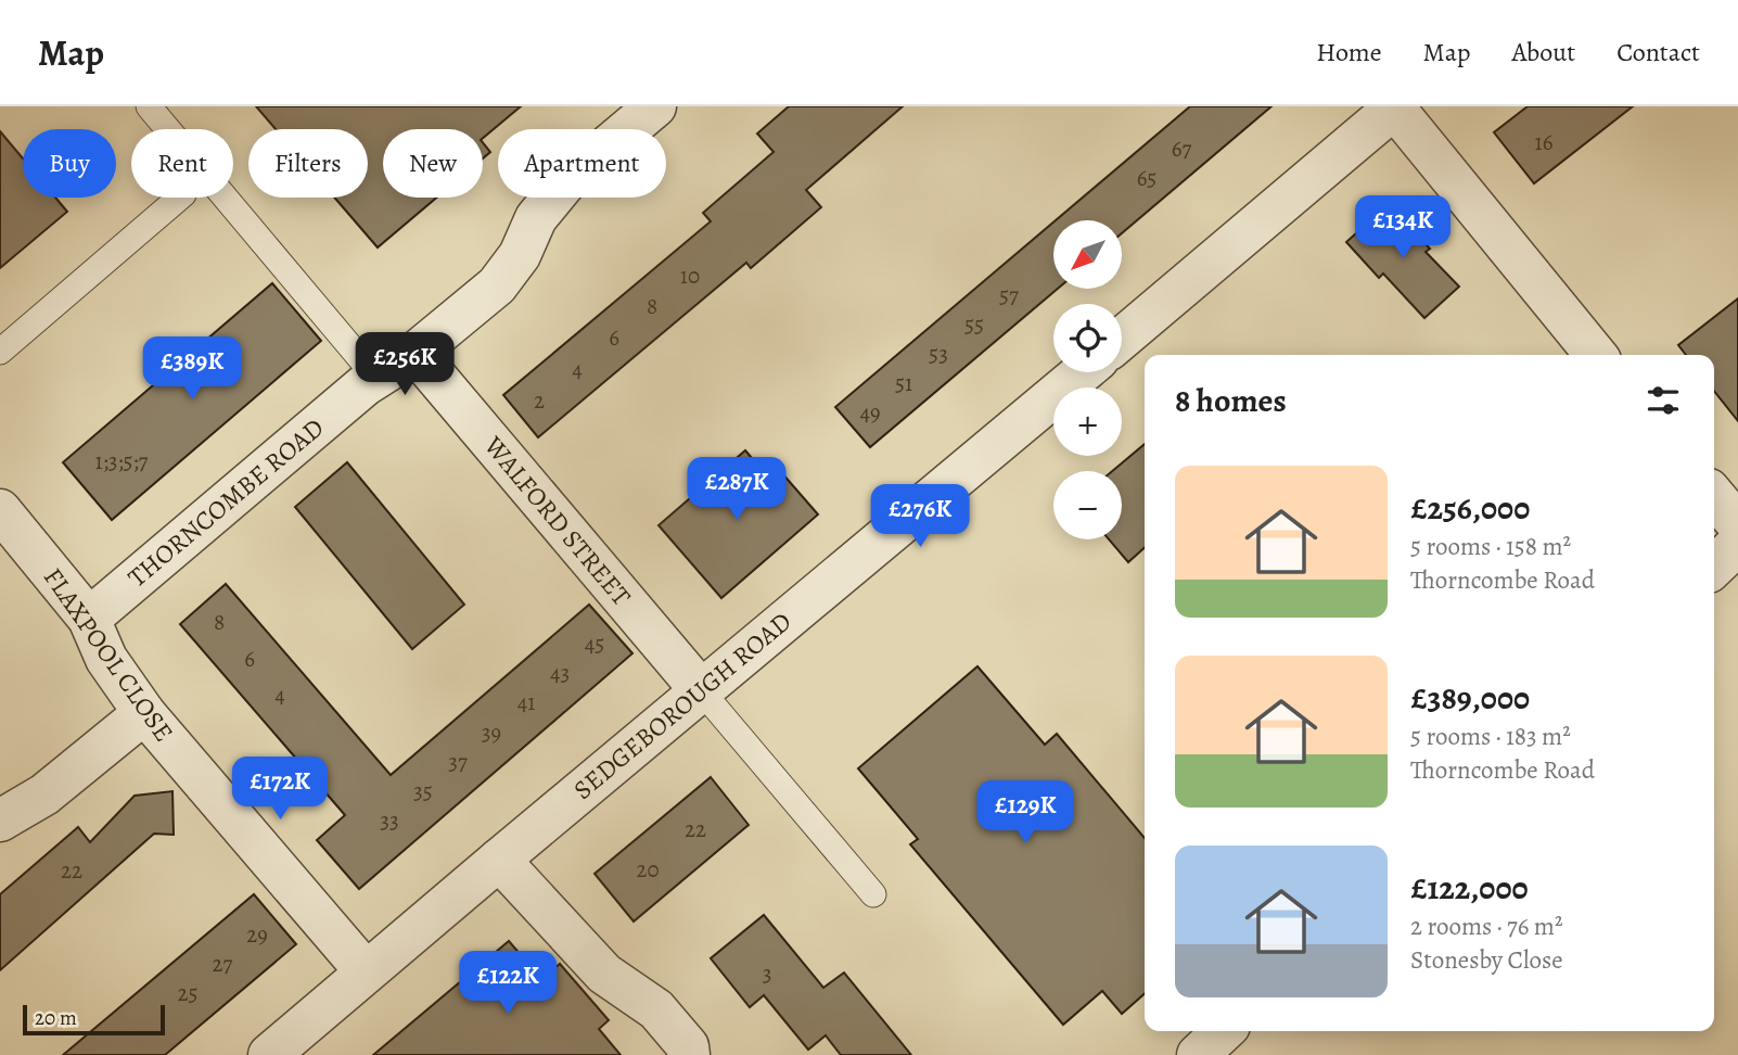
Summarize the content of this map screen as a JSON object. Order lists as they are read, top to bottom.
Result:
{
  "streets": {
    "street": [
      "THORNCOMBE ROAD",
      "WALFORD STREET",
      "FLAXPOOL CLOSE",
      "SEDGEBOROUGH ROAD"
    ]
  },
  "crossings": [
    ["THORNCOMBE ROAD", "WALFORD STREET"],
    ["THORNCOMBE ROAD", "FLAXPOOL CLOSE"],
    ["WALFORD STREET", "SEDGEBOROUGH ROAD"],
    ["FLAXPOOL CLOSE", "SEDGEBOROUGH ROAD"]
  ],
  "house_numbers": [
    "16",
    "67",
    "65",
    "10",
    "57",
    "8",
    "55",
    "6",
    "53",
    "4",
    "51",
    "2",
    "49",
    "1;3;5;7",
    "8",
    "45",
    "6",
    "43",
    "4",
    "41",
    "39",
    "37",
    "35",
    "33",
    "22",
    "20",
    "22",
    "29",
    "27",
    "3",
    "25"
  ],
  "scale_bar": "20 m",
  "north": "bottom left",
  "page": {
    "header": "Map",
    "nav": [
      "Home",
      "Map",
      "About",
      "Contact"
    ],
    "chip": [
      "Buy",
      "Rent",
      "Filters",
      "New",
      "Apartment"
    ],
    "price": [
      "£134K",
      "£256K",
      "£389K",
      "£287K",
      "£276K",
      "£172K",
      "£129K",
      "£122K"
    ],
    "map_buttons": ["+", "−"],
    "heading": "8 homes",
    "list": [
      {
        "name": "£256,000",
        "note": "5 rooms · 158 m² · Thorncombe Road"
      },
      {
        "name": "£389,000",
        "note": "5 rooms · 183 m² · Thorncombe Road"
      },
      {
        "name": "£122,000",
        "note": "2 rooms · 76 m² · Stonesby Close"
      }
    ],
    "scale": "20 m"
  }
}
